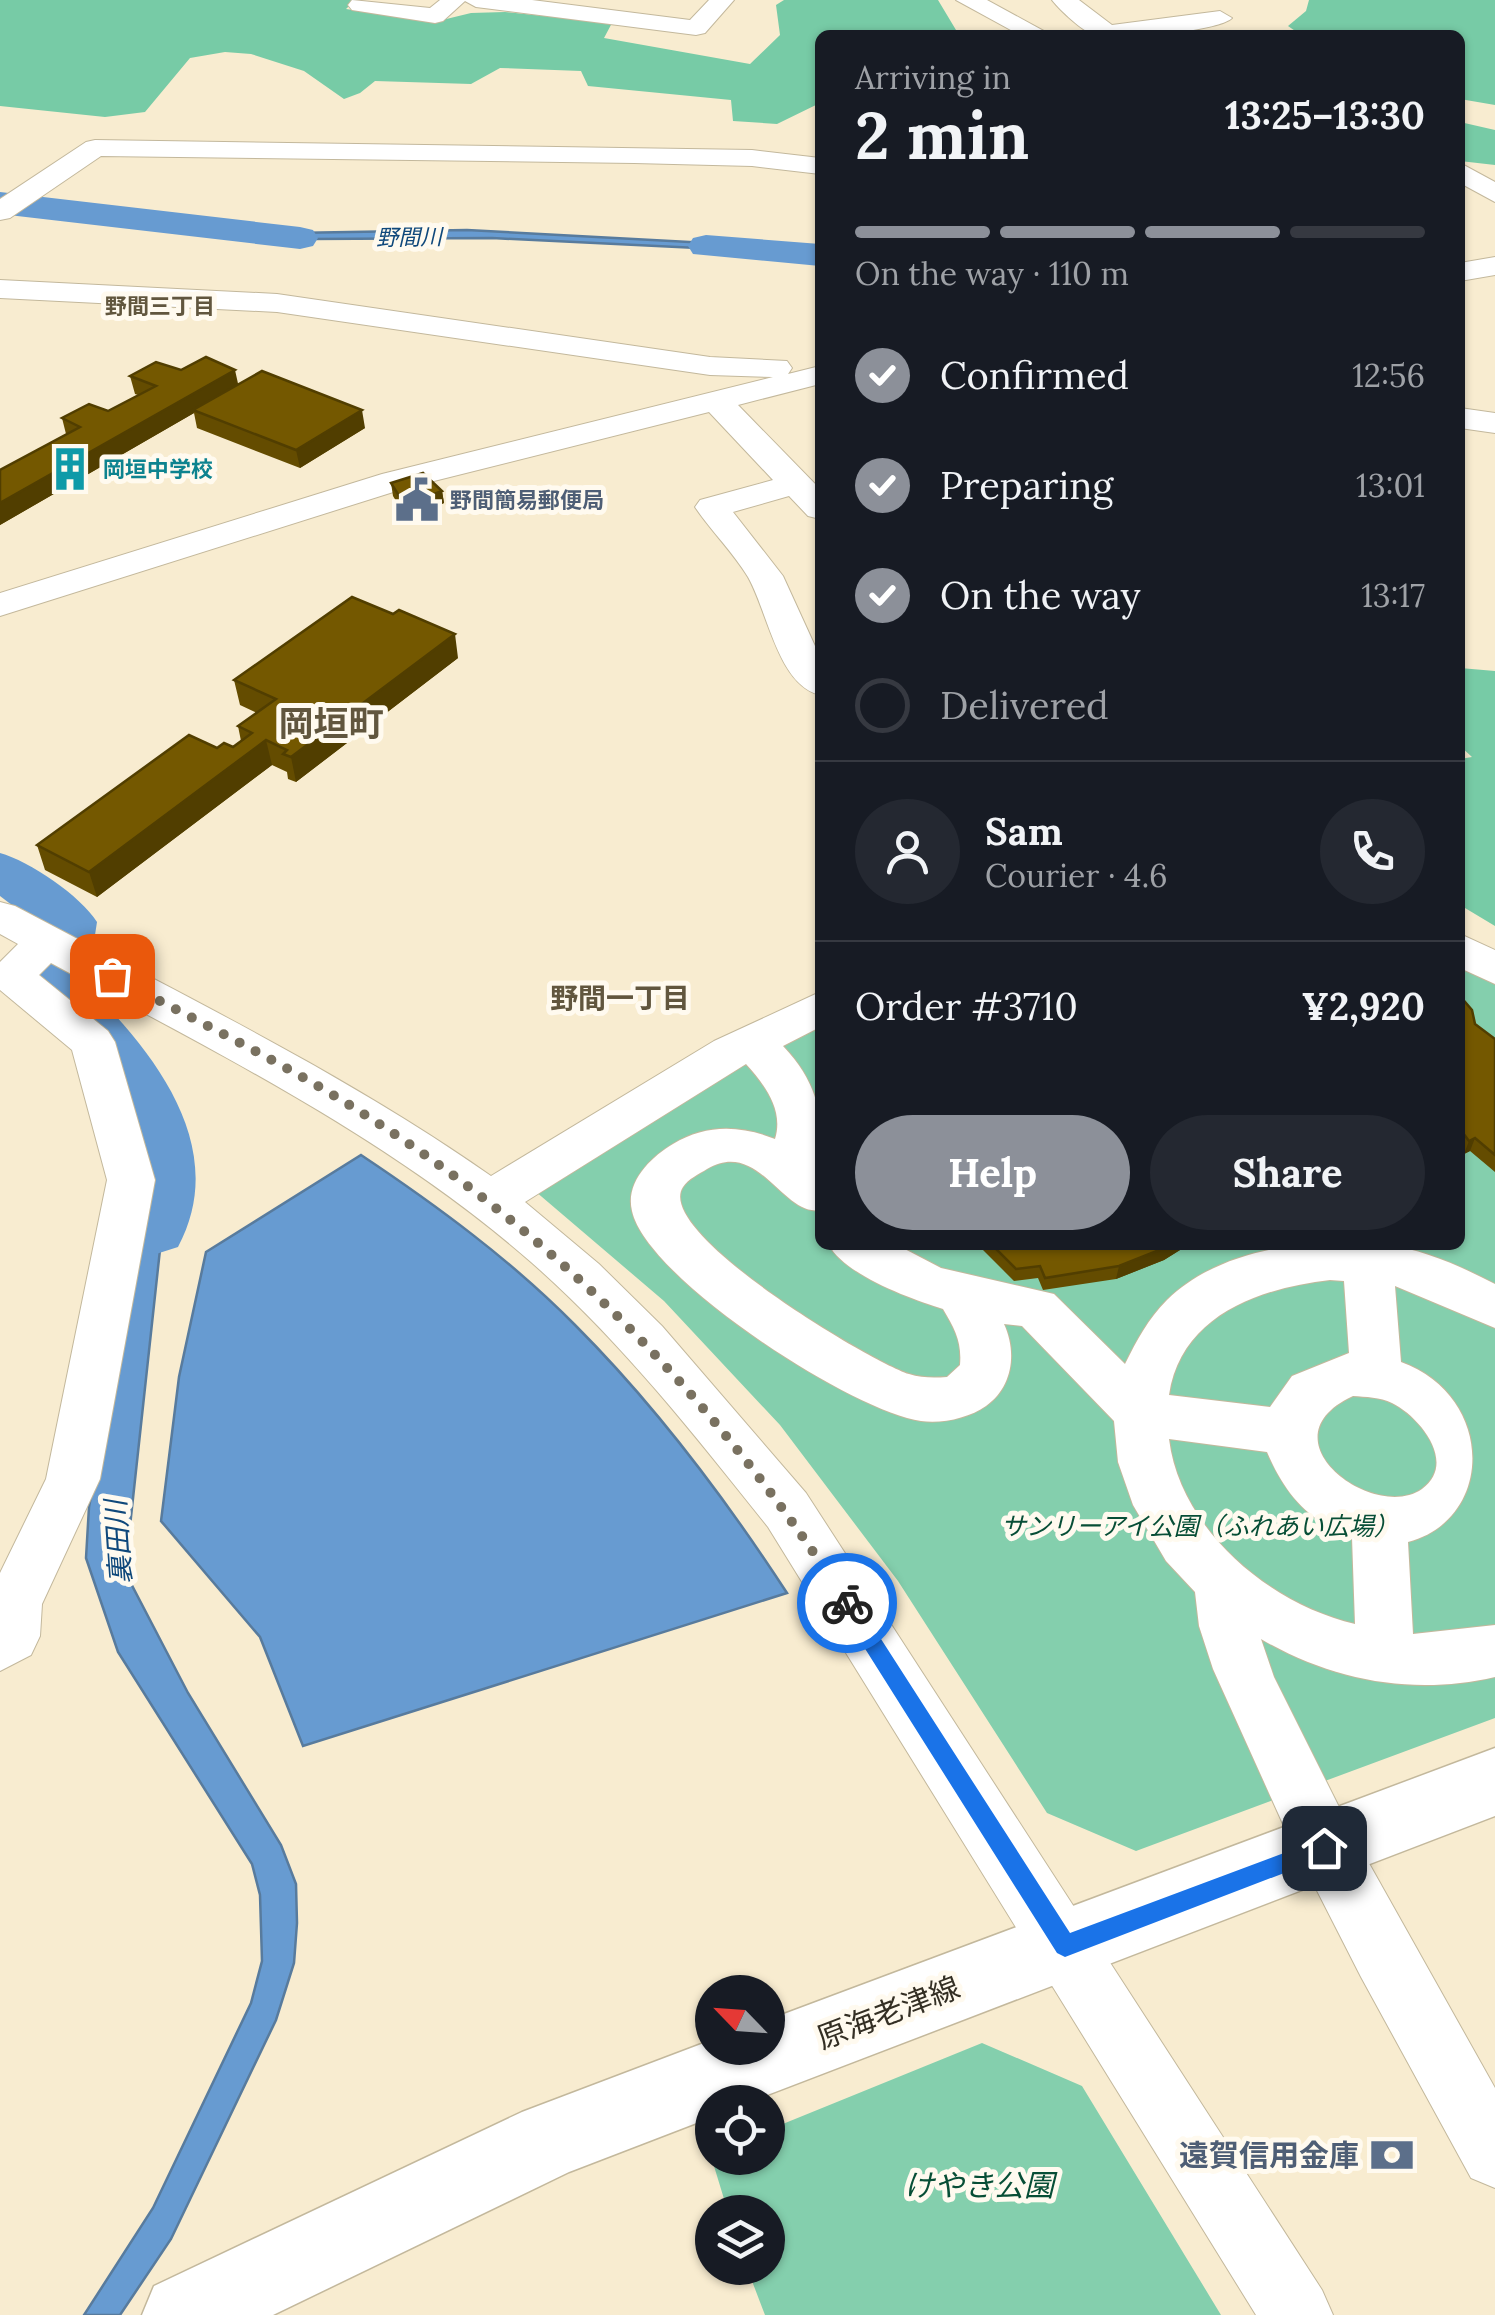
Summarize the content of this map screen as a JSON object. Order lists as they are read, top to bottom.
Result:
{
  "streets": {
    "main road": ["原海老津線"]
  },
  "districts": ["野間三丁目", "岡垣町", "野間一丁目"],
  "water": ["野間川", "裏田川"],
  "parks": ["サンリーアイ公園（ふれあい広場）", "けやき公園"],
  "places": {
    "building": ["岡垣中学校"],
    "public building": ["野間簡易郵便局"],
    "bank": ["遠賀信用金庫"]
  },
  "north": "top left",
  "page": {
    "heading": ["2 min", "Arriving in", "13:25–13:30"],
    "panel": [
      "Sam",
      "Courier · 4.6",
      "Order #3710",
      "¥2,920"
    ],
    "bar": "On the way · 110 m",
    "list": [
      ["Confirmed", "12:56"],
      ["Preparing", "13:01"],
      ["On the way", "13:17"],
      "Delivered"
    ],
    "buttons": ["Help", "Share"]
  }
}
